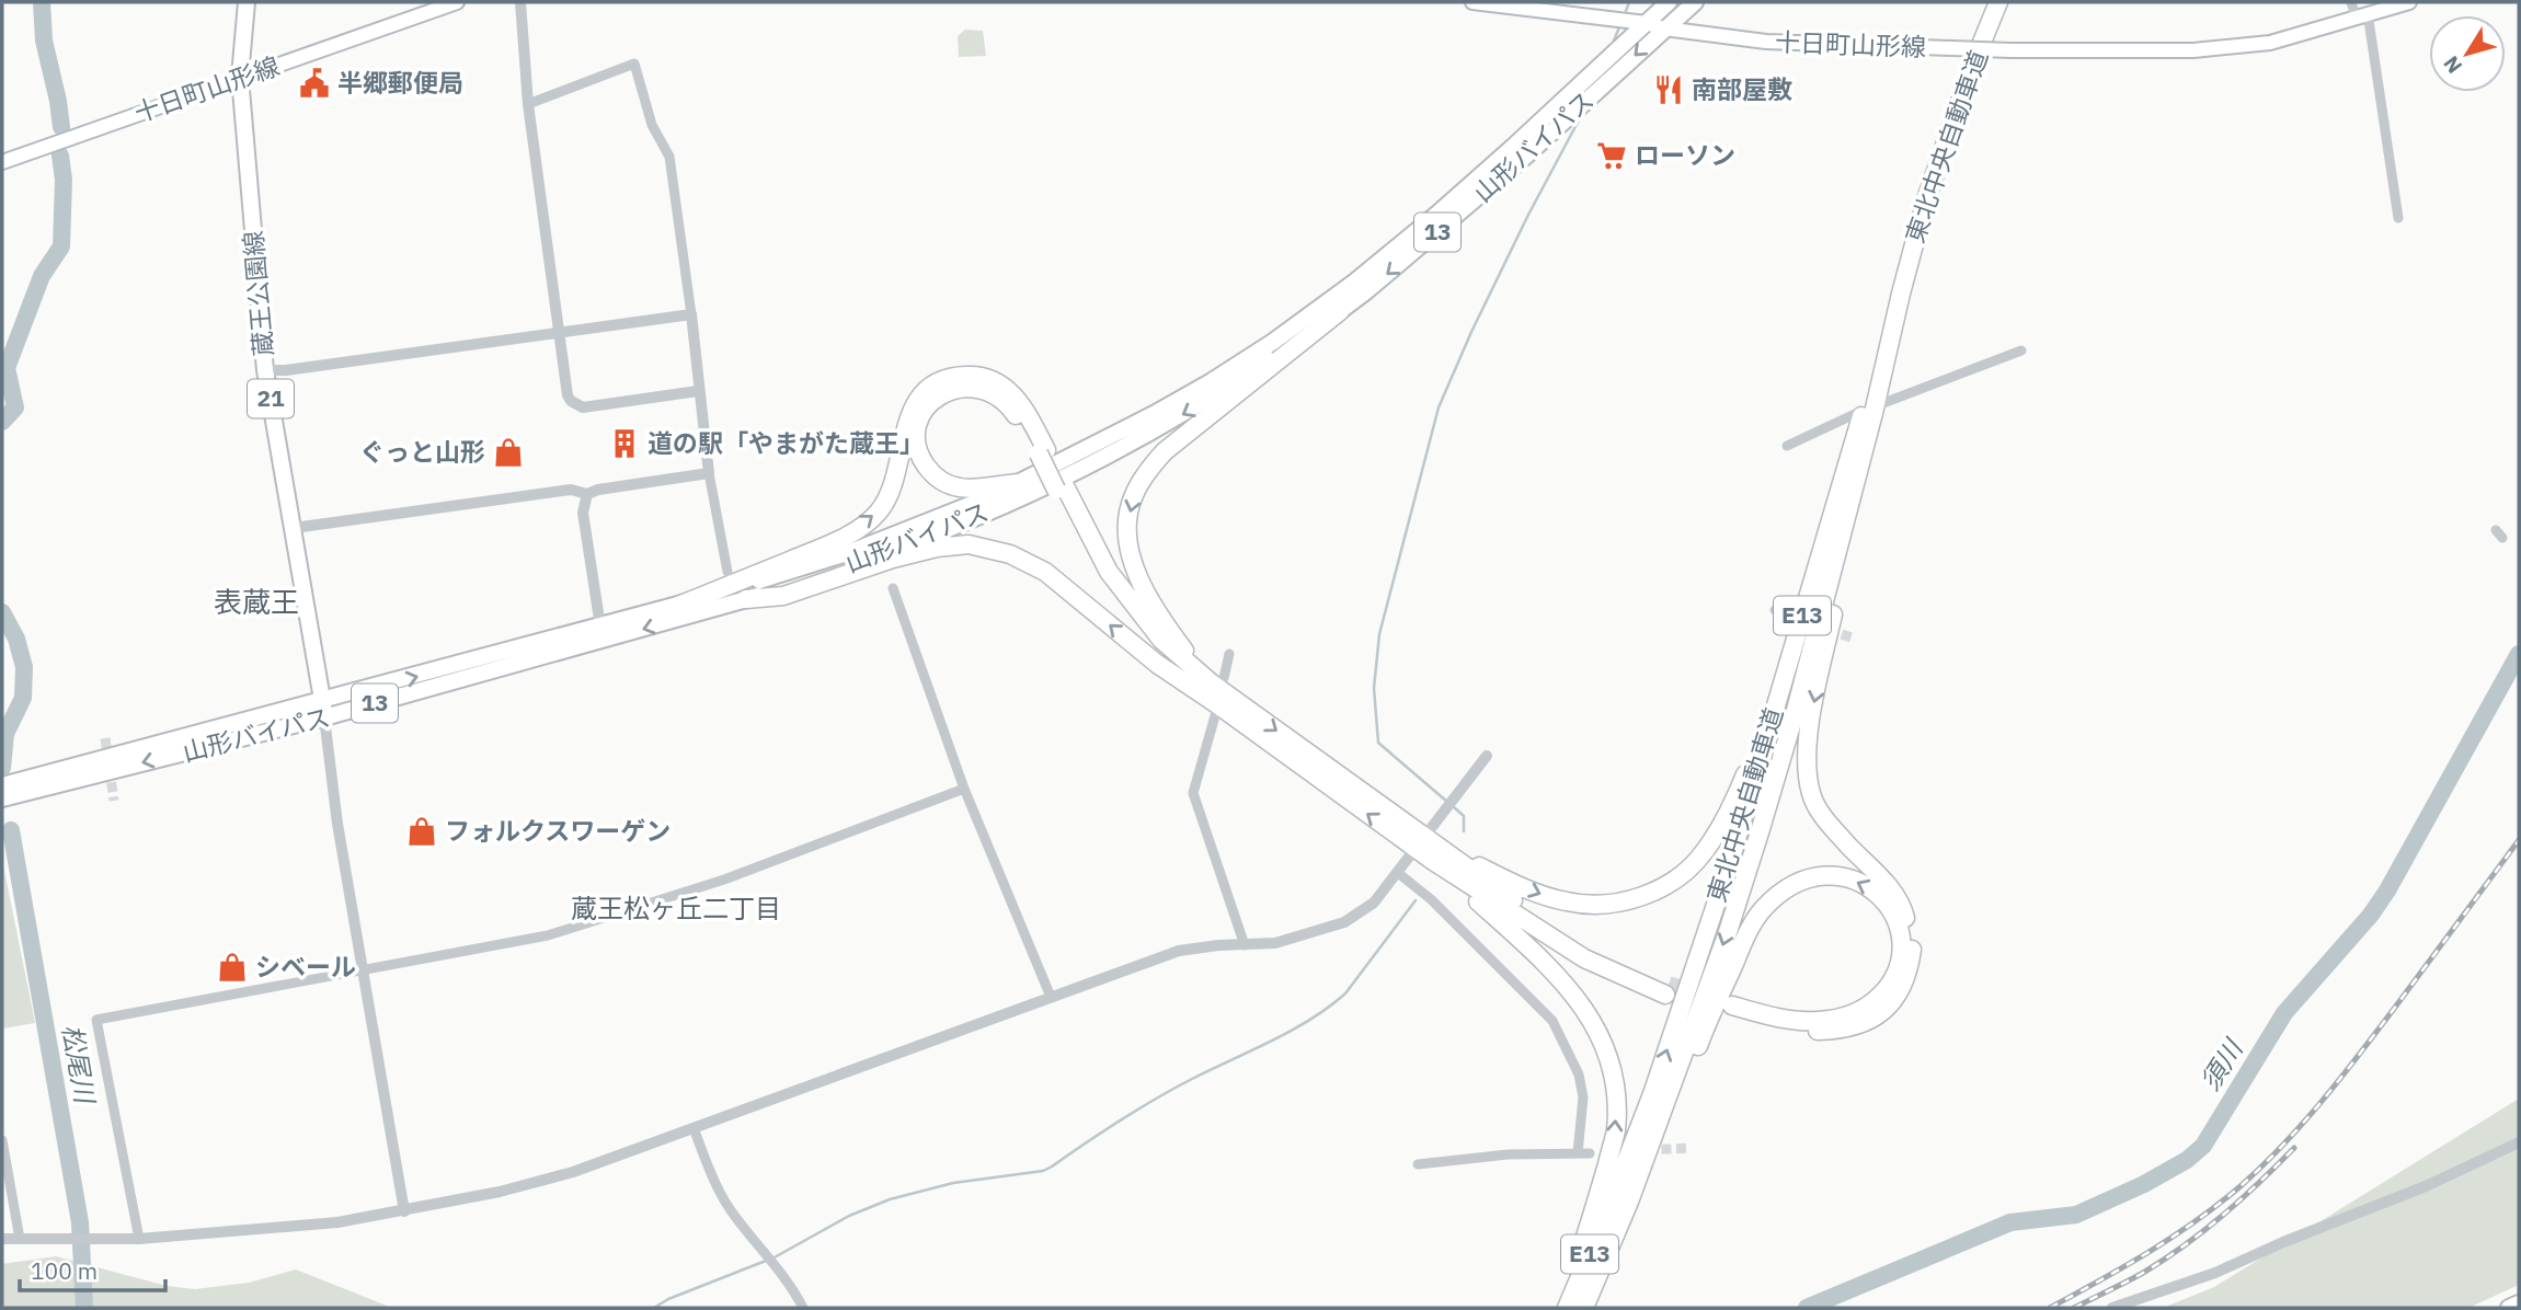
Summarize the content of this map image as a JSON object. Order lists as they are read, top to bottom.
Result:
{
  "streets": {
    "highway": ["東北中央自動車道", "E13"],
    "main road": [
      "十日町山形線",
      "山形バイパス",
      "13",
      "蔵王公園線",
      "21"
    ]
  },
  "crossings": [
    ["十日町山形線", "山形バイパス"],
    ["十日町山形線", "蔵王公園線"],
    ["山形バイパス", "蔵王公園線"],
    ["東北中央自動車道", "E13"]
  ],
  "districts": ["表蔵王", "蔵王松ヶ丘二丁目"],
  "water": ["松尾川", "須川"],
  "places": {
    "public building": ["半郷郵便局"],
    "restaurant": ["南部屋敷"],
    "supermarket": ["ローソン"],
    "building": ["道の駅「やまがた蔵王」"],
    "shop": ["ぐっと山形", "フォルクスワーゲン", "シベール"]
  },
  "scale_bar": "100 m",
  "north": "bottom left"
}
